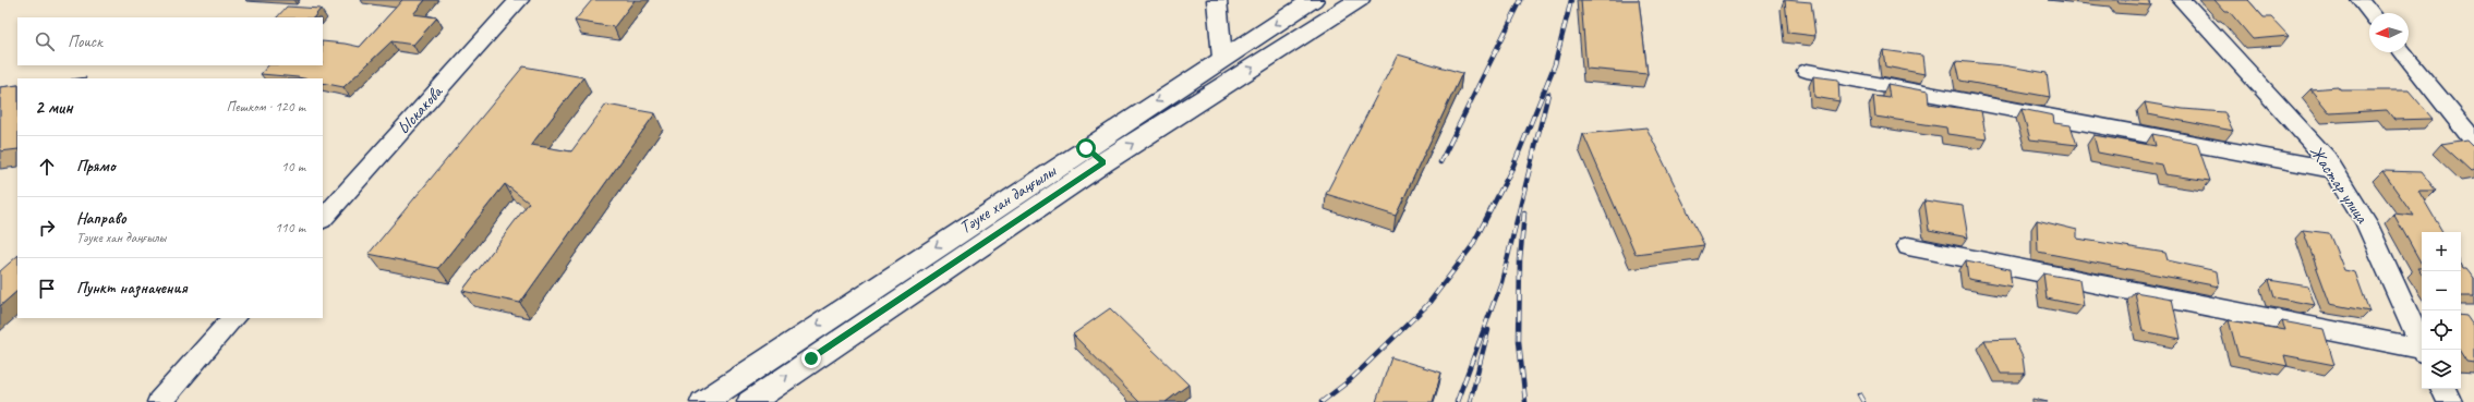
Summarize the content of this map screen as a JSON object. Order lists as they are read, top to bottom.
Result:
{
  "streets": {
    "main road": ["Тәуке хан даңғылы"],
    "street": ["Ыскакова", "Жастар улица"]
  },
  "north": "left",
  "page": {
    "search": "Поиск",
    "heading": ["2 мин", "Пешком · 120 m"],
    "list": [
      ["Прямо", "10 m"],
      ["Направо", "Тәуке хан даңғылы", "110 m"],
      "Пункт назначения"
    ],
    "map_buttons": ["+", "−"]
  }
}
